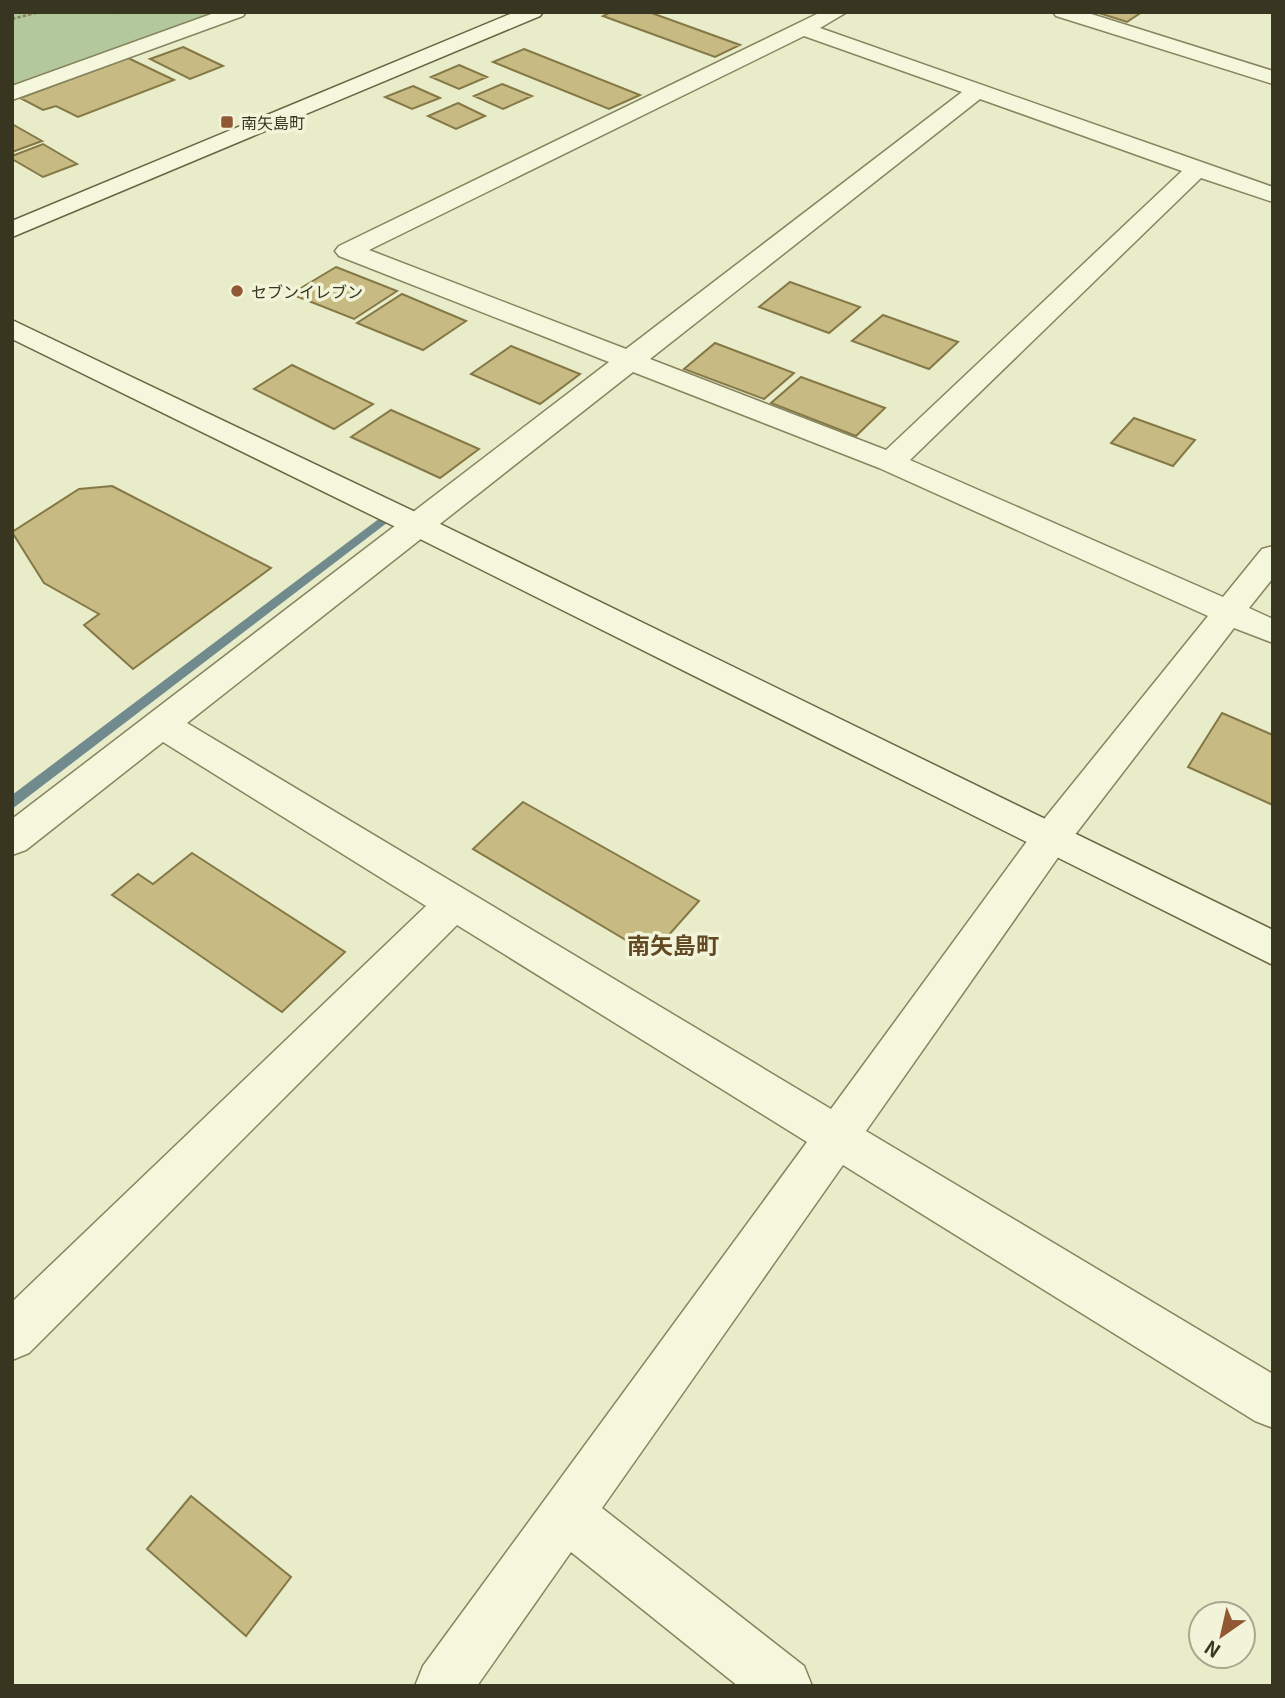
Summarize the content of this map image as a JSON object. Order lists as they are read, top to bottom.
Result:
{
  "districts": ["南矢島町"],
  "places": {
    "transit": ["南矢島町"],
    "other": ["セブンイレブン"]
  },
  "north": "bottom left"
}
